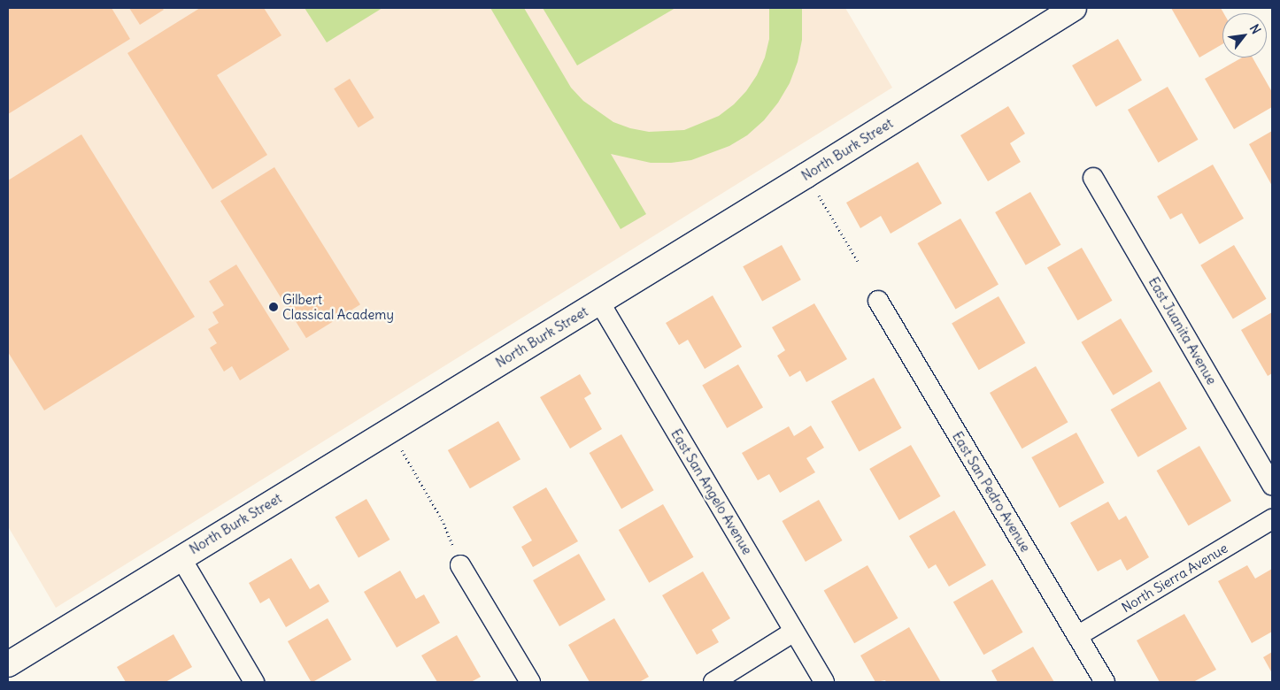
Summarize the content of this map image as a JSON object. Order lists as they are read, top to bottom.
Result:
{
  "streets": {
    "street": [
      "North Burk Street",
      "East Juanita Avenue",
      "East San Angelo Avenue",
      "East San Pedro Avenue",
      "North Sierra Avenue"
    ]
  },
  "crossings": [
    ["North Burk Street", "East San Angelo Avenue"],
    ["East San Pedro Avenue", "North Sierra Avenue"]
  ],
  "places": ["Gilbert Classical Academy"],
  "north": "top right"
}
